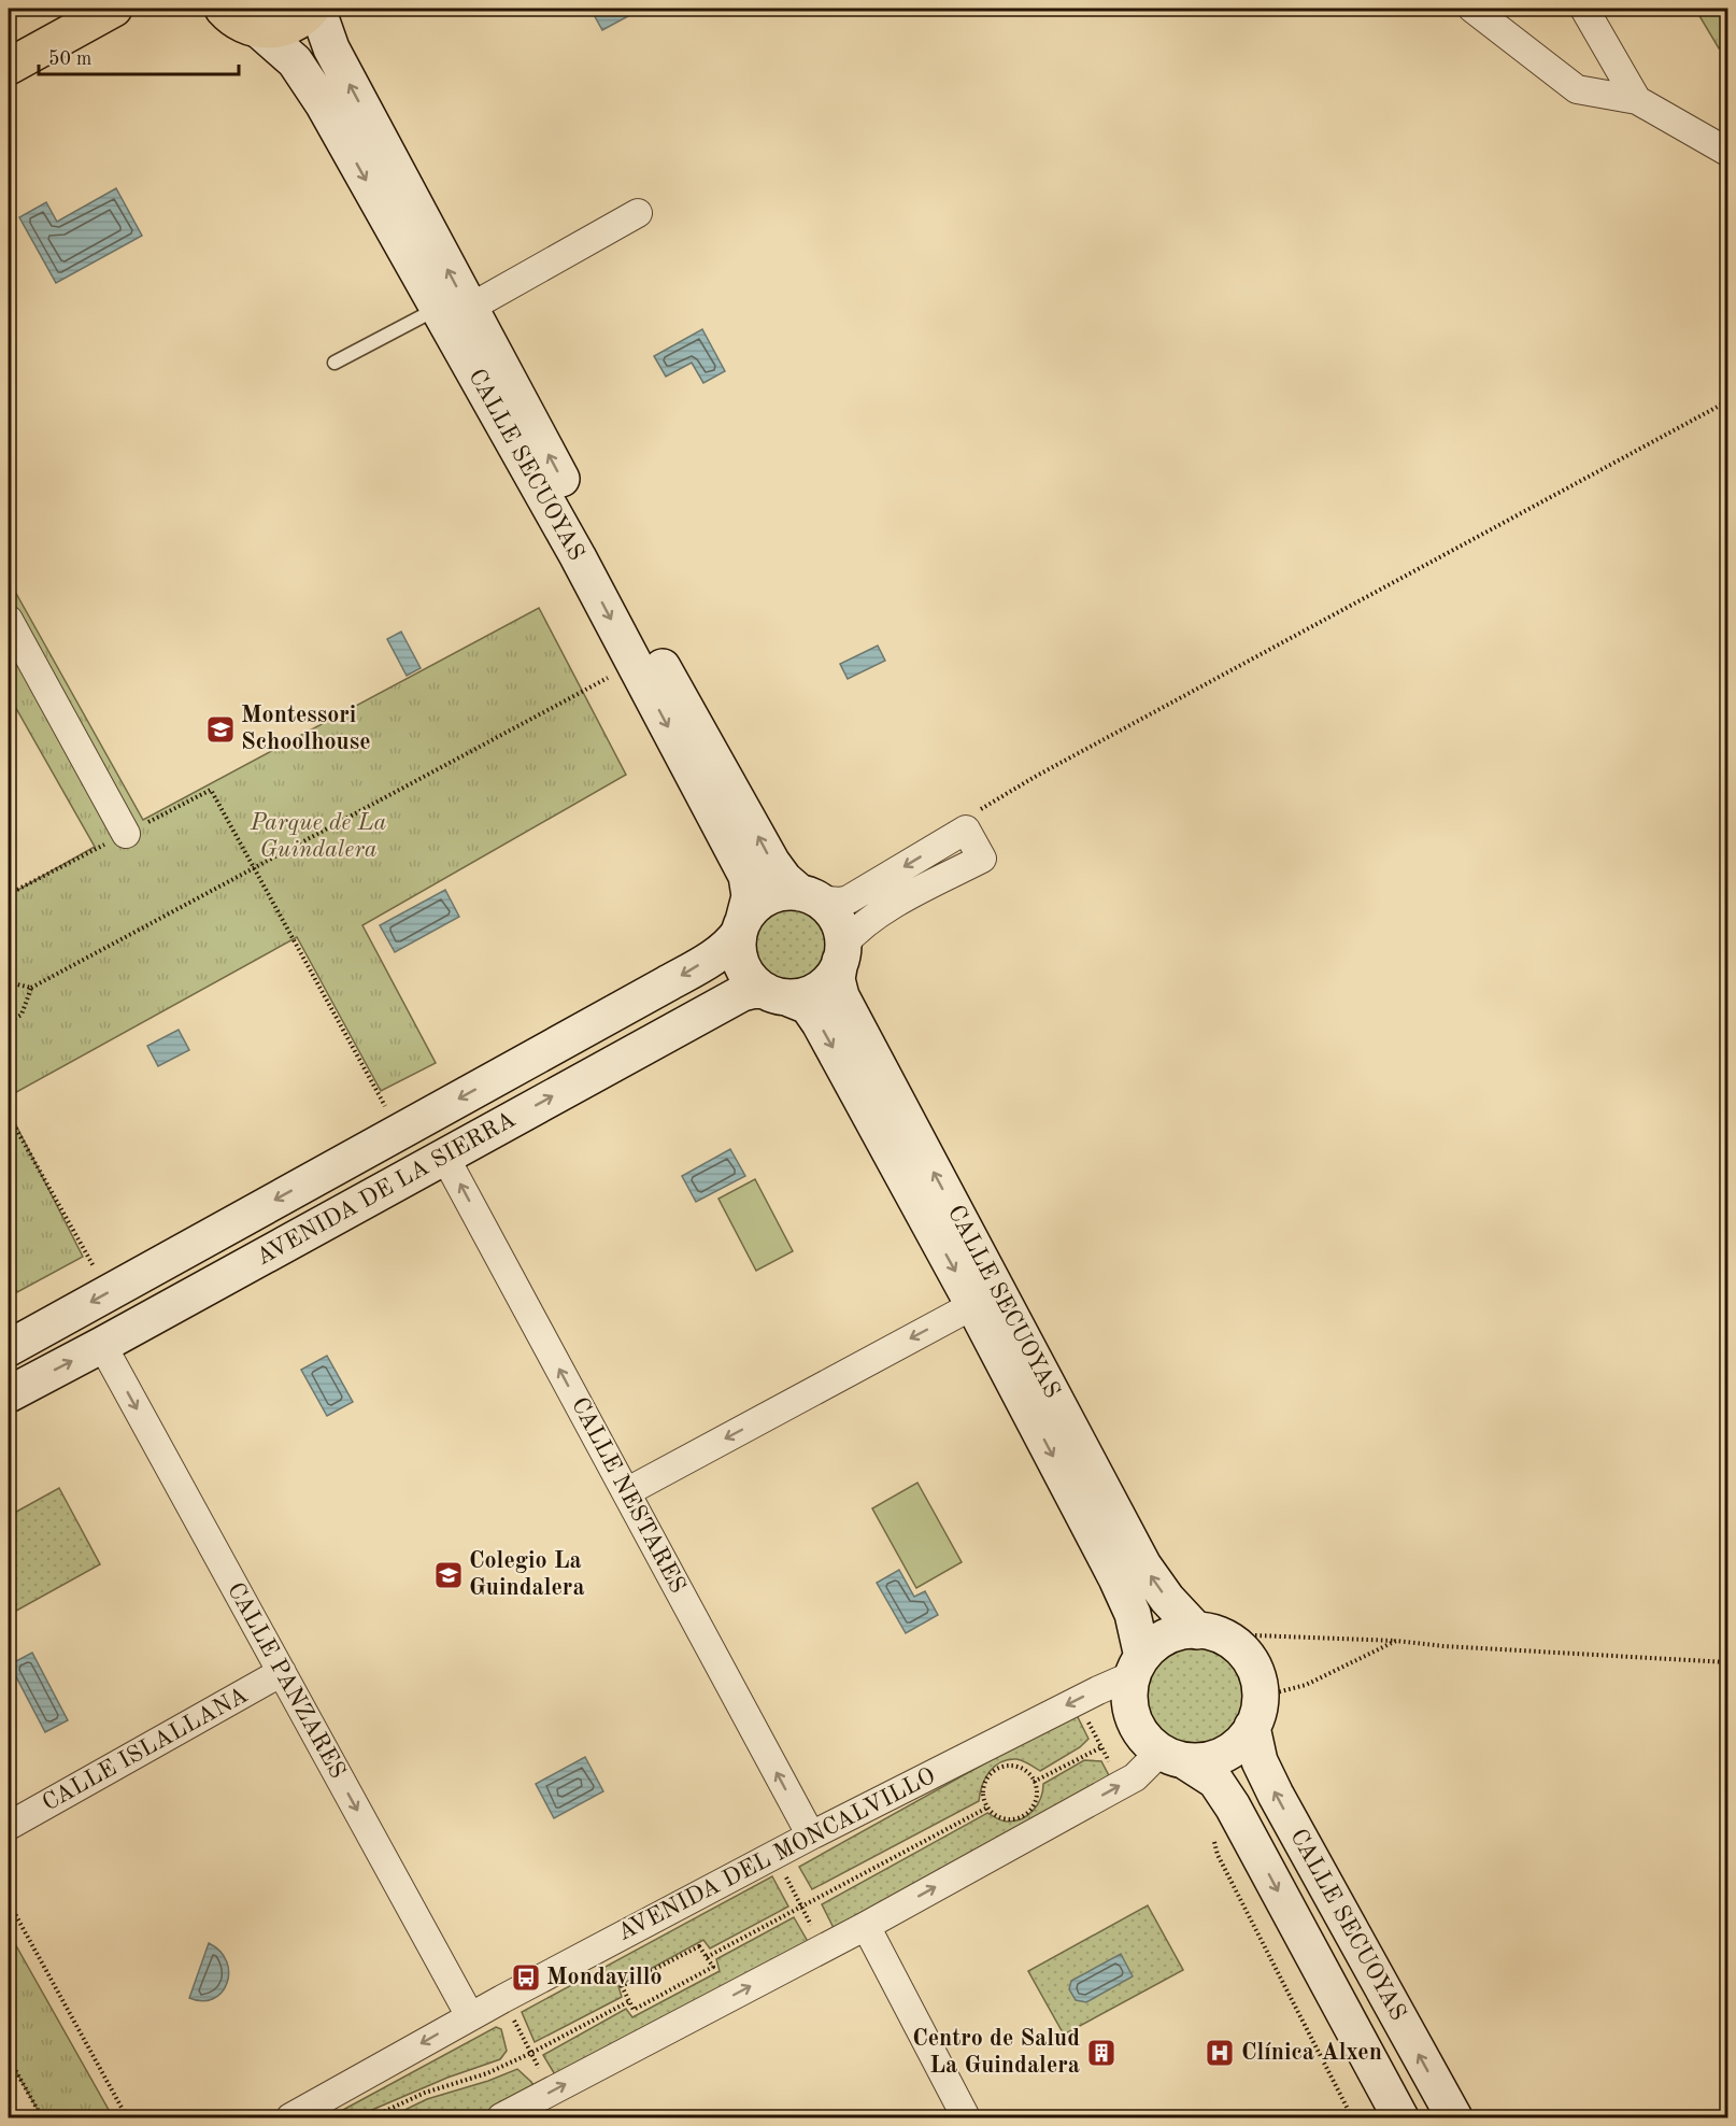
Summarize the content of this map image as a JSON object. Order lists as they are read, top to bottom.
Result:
{
  "streets": {
    "main road": ["CALLE SECUOYAS", "AVENIDA DE LA SIERRA"],
    "street": [
      "CALLE NESTARES",
      "CALLE PANZARES",
      "CALLE ISLALLANA",
      "AVENIDA DEL MONCALVILLO"
    ]
  },
  "crossings": [
    ["CALLE SECUOYAS", "AVENIDA DE LA SIERRA"],
    ["CALLE SECUOYAS", "AVENIDA DEL MONCALVILLO"],
    ["AVENIDA DE LA SIERRA", "CALLE NESTARES"],
    ["AVENIDA DE LA SIERRA", "CALLE PANZARES"],
    ["CALLE NESTARES", "AVENIDA DEL MONCALVILLO"],
    ["CALLE PANZARES", "CALLE ISLALLANA"],
    ["CALLE PANZARES", "AVENIDA DEL MONCALVILLO"]
  ],
  "one_way": ["CALLE NESTARES", "CALLE PANZARES"],
  "parks": ["Parque de La Guindalera"],
  "places": {
    "school or university": ["Montessori Schoolhouse", "Colegio La Guindalera"],
    "bus stop": ["Mondavillo"],
    "building": ["Centro de Salud La Guindalera"],
    "hospital": ["Clínica Alxen"]
  },
  "scale_bar": "50 m"
}
